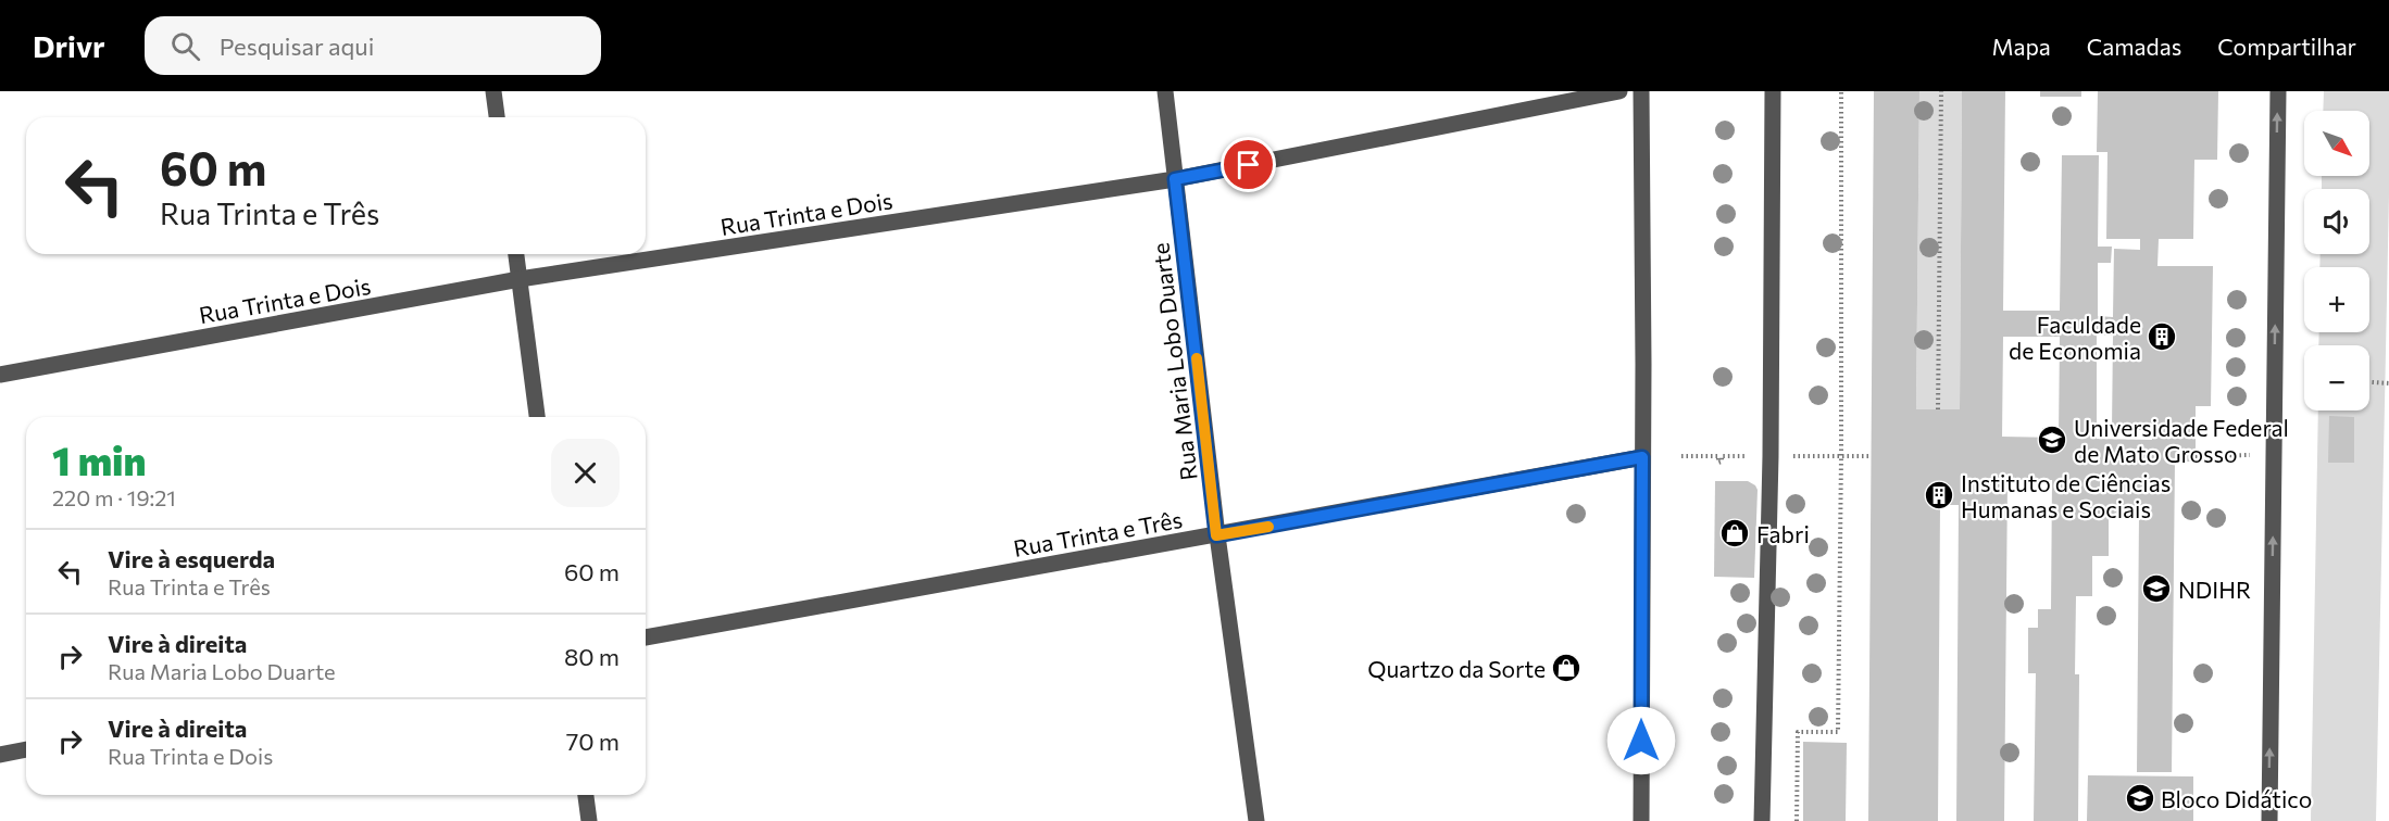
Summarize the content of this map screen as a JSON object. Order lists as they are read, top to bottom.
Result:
{
  "streets": {
    "street": ["Rua Trinta e Dois", "Rua Maria Lobo Duarte", "Rua Trinta e Três"]
  },
  "crossings": [
    ["Rua Trinta e Dois", "Rua Maria Lobo Duarte"],
    ["Rua Maria Lobo Duarte", "Rua Trinta e Três"]
  ],
  "places": {
    "building": ["Faculdade de Economia", "Instituto de Ciências Humanas e Sociais"],
    "school or university": ["Universidade Federal de Mato Grosso", "NDIHR", "Bloco Didático"],
    "shop": ["Fabri", "Quartzo da Sorte"]
  },
  "north": "bottom right",
  "page": {
    "header": "Drivr",
    "search": "Pesquisar aqui",
    "nav": ["Mapa", "Camadas", "Compartilhar"],
    "map_buttons": ["+", "−"],
    "turn": ["60 m", "Rua Trinta e Três"],
    "heading": ["1 min", "220 m · 19:21"],
    "list": [
      {
        "name": "Vire à esquerda",
        "note": "Rua Trinta e Três",
        "value": "60 m"
      },
      {
        "name": "Vire à direita",
        "note": "Rua Maria Lobo Duarte",
        "value": "80 m"
      },
      {
        "name": "Vire à direita",
        "note": "Rua Trinta e Dois",
        "value": "70 m"
      }
    ]
  }
}
